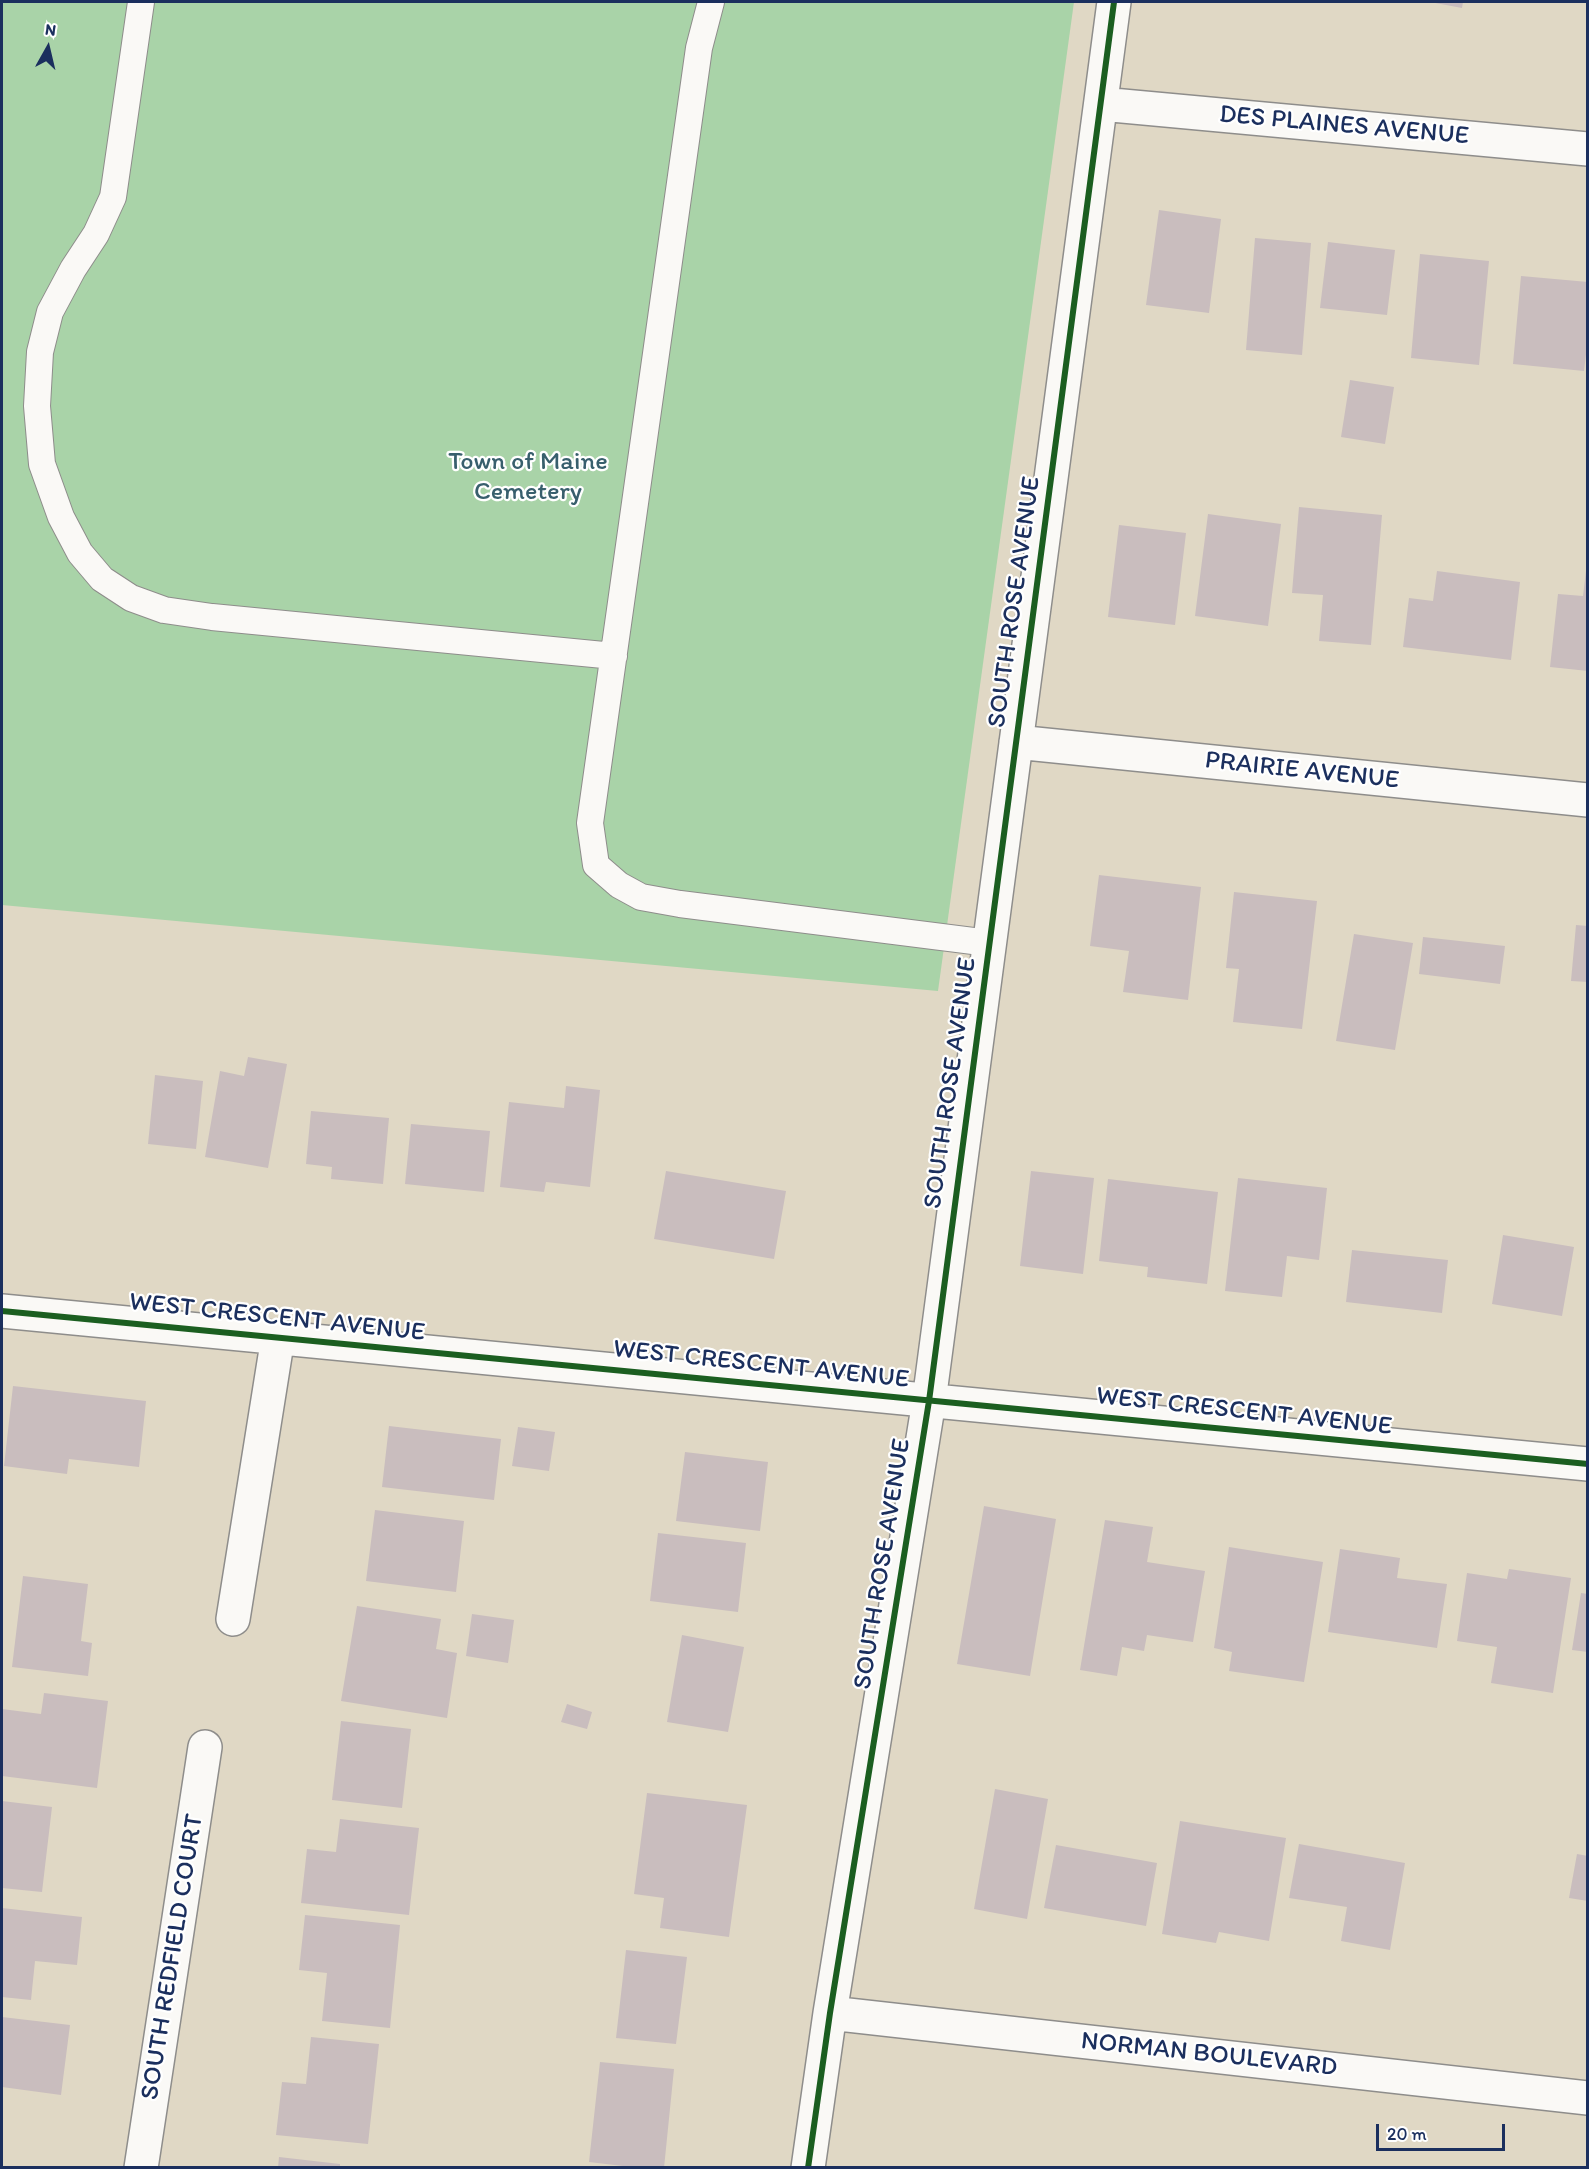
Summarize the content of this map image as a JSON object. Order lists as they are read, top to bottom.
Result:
{
  "streets": {
    "street": [
      "DES PLAINES AVENUE",
      "SOUTH ROSE AVENUE",
      "PRAIRIE AVENUE",
      "WEST CRESCENT AVENUE",
      "SOUTH REDFIELD COURT",
      "NORMAN BOULEVARD"
    ]
  },
  "crossings": [
    ["DES PLAINES AVENUE", "SOUTH ROSE AVENUE"],
    ["SOUTH ROSE AVENUE", "PRAIRIE AVENUE"],
    ["SOUTH ROSE AVENUE", "WEST CRESCENT AVENUE"],
    ["SOUTH ROSE AVENUE", "NORMAN BOULEVARD"]
  ],
  "parks": ["Town of Maine Cemetery"],
  "scale_bar": "20 m",
  "north": "top"
}
